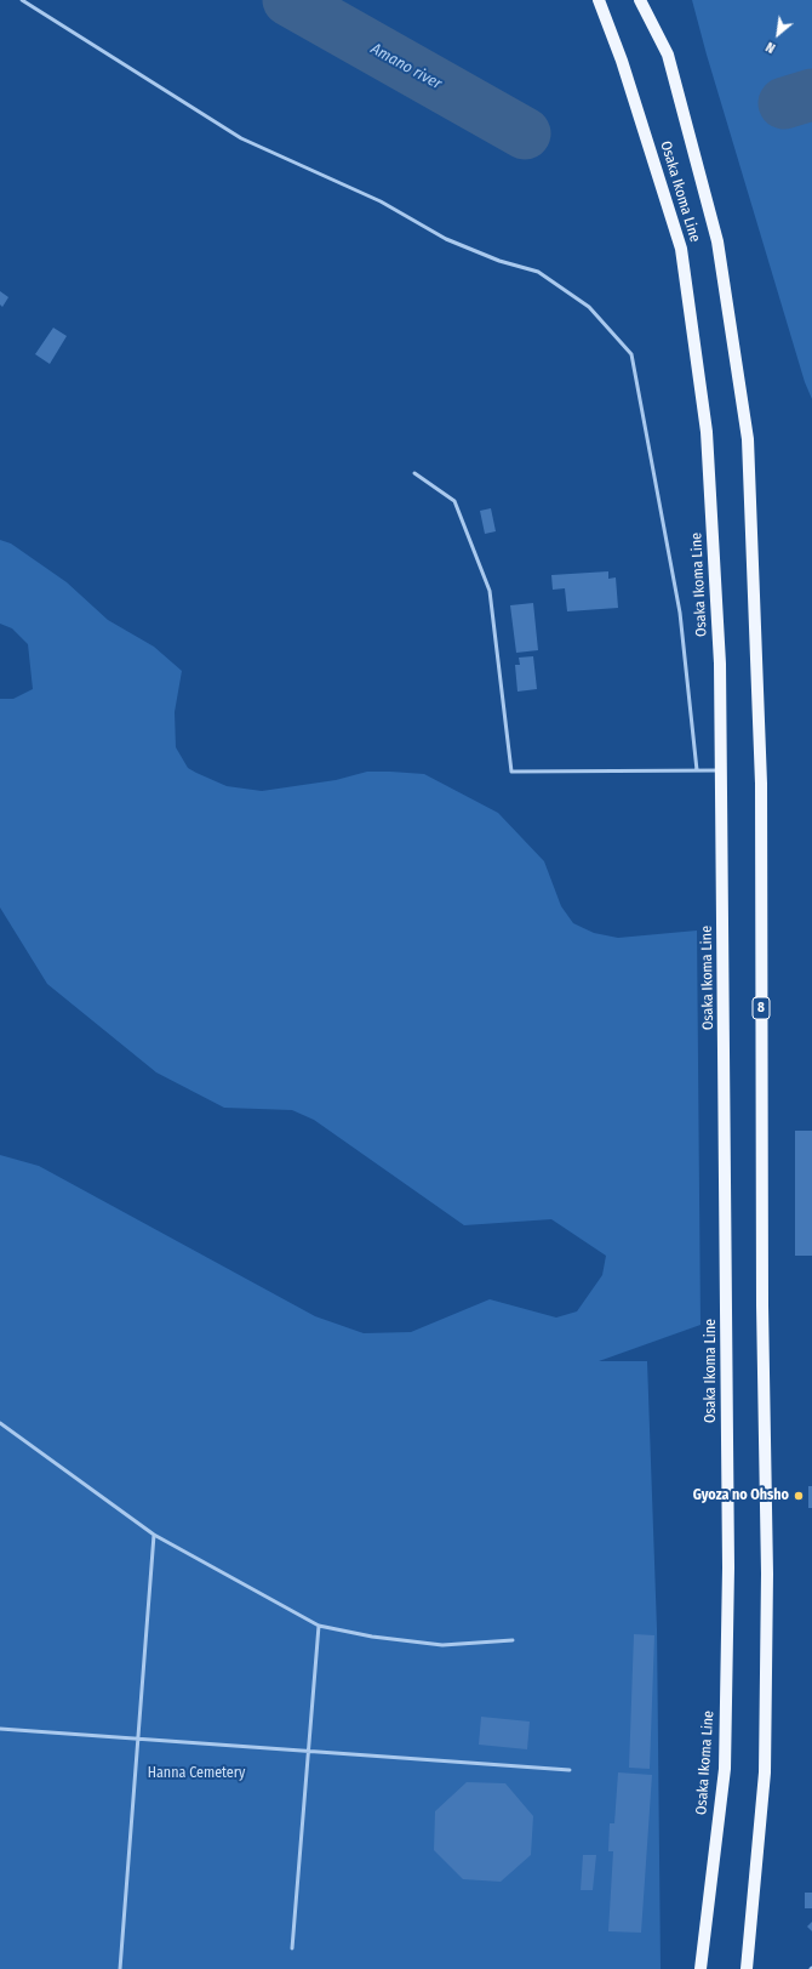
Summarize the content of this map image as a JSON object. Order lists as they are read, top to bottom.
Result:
{
  "streets": {
    "main road": ["Osaka Ikoma Line", "8"]
  },
  "water": ["Amano river"],
  "parks": ["Hanna Cemetery"],
  "places": ["Gyoza no Ohsho"],
  "north": "bottom left"
}
